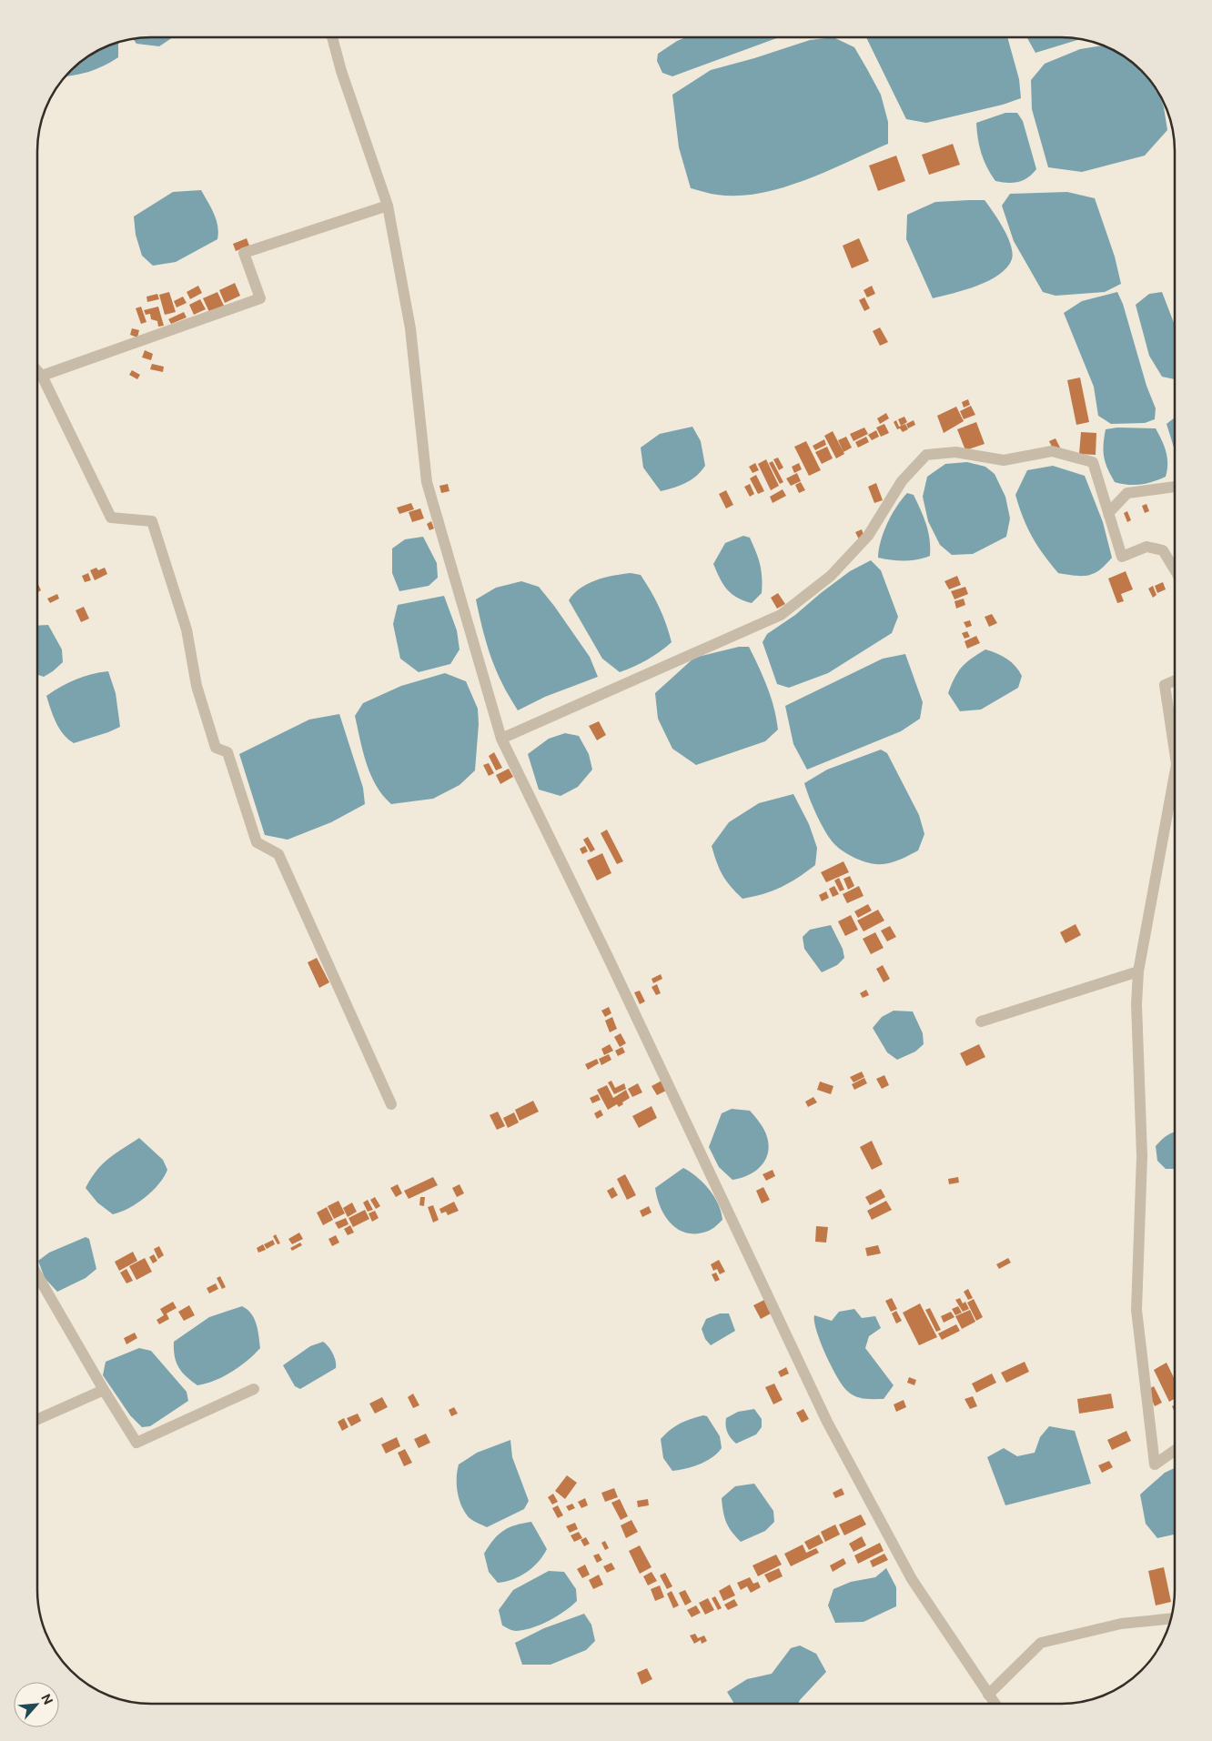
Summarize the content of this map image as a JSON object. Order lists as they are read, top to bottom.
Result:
{
  "north": "top right"
}
